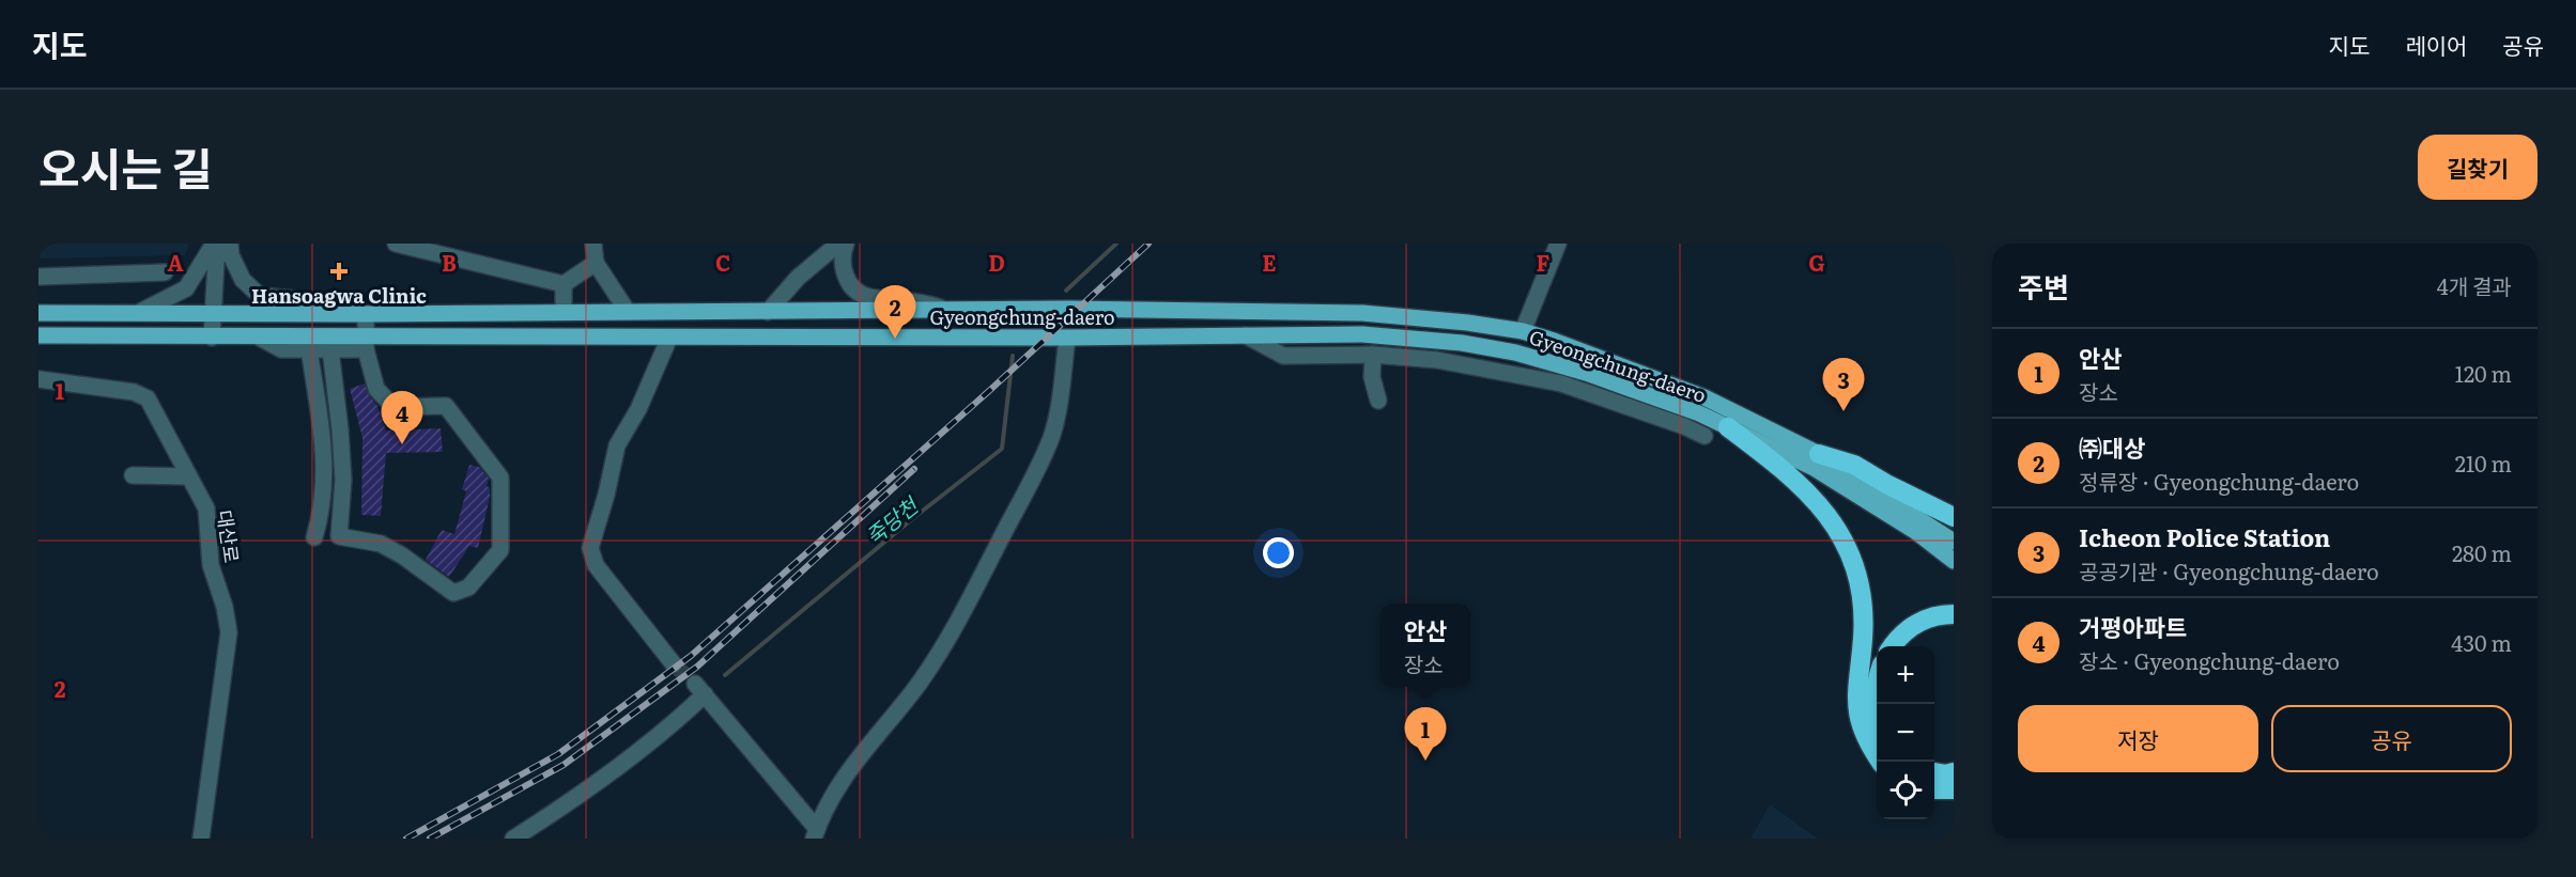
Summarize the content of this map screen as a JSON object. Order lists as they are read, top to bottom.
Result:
{
  "streets": {
    "main road": ["Gyeongchung-daero"],
    "street": ["대산로"]
  },
  "water": ["죽당천"],
  "places": {
    "health": ["Hansoagwa Clinic"]
  },
  "page": {
    "header": "지도",
    "nav": ["지도", "레이어", "공유"],
    "title": "오시는 길",
    "buttons": [
      "길찾기",
      ["저장", "공유"]
    ],
    "heading": ["주변", "4개 결과"],
    "pins": [
      "2",
      "3",
      "4",
      "1"
    ],
    "list": [
      {
        "mark": "1",
        "name": "안산",
        "note": "장소",
        "value": "120 m"
      },
      {
        "mark": "2",
        "name": "㈜대상",
        "note": "정류장 · Gyeongchung-daero",
        "value": "210 m"
      },
      {
        "mark": "3",
        "name": "Icheon Police Station",
        "note": "공공기관 · Gyeongchung-daero",
        "value": "280 m"
      },
      {
        "mark": "4",
        "name": "거평아파트",
        "note": "장소 · Gyeongchung-daero",
        "value": "430 m"
      }
    ],
    "popup": ["안산", "장소"],
    "map_buttons": ["+", "−"]
  },
  "grid": {
    "columns": [
      "A",
      "B",
      "C",
      "D",
      "E",
      "F",
      "G"
    ],
    "rows": ["1", "2"]
  }
}
